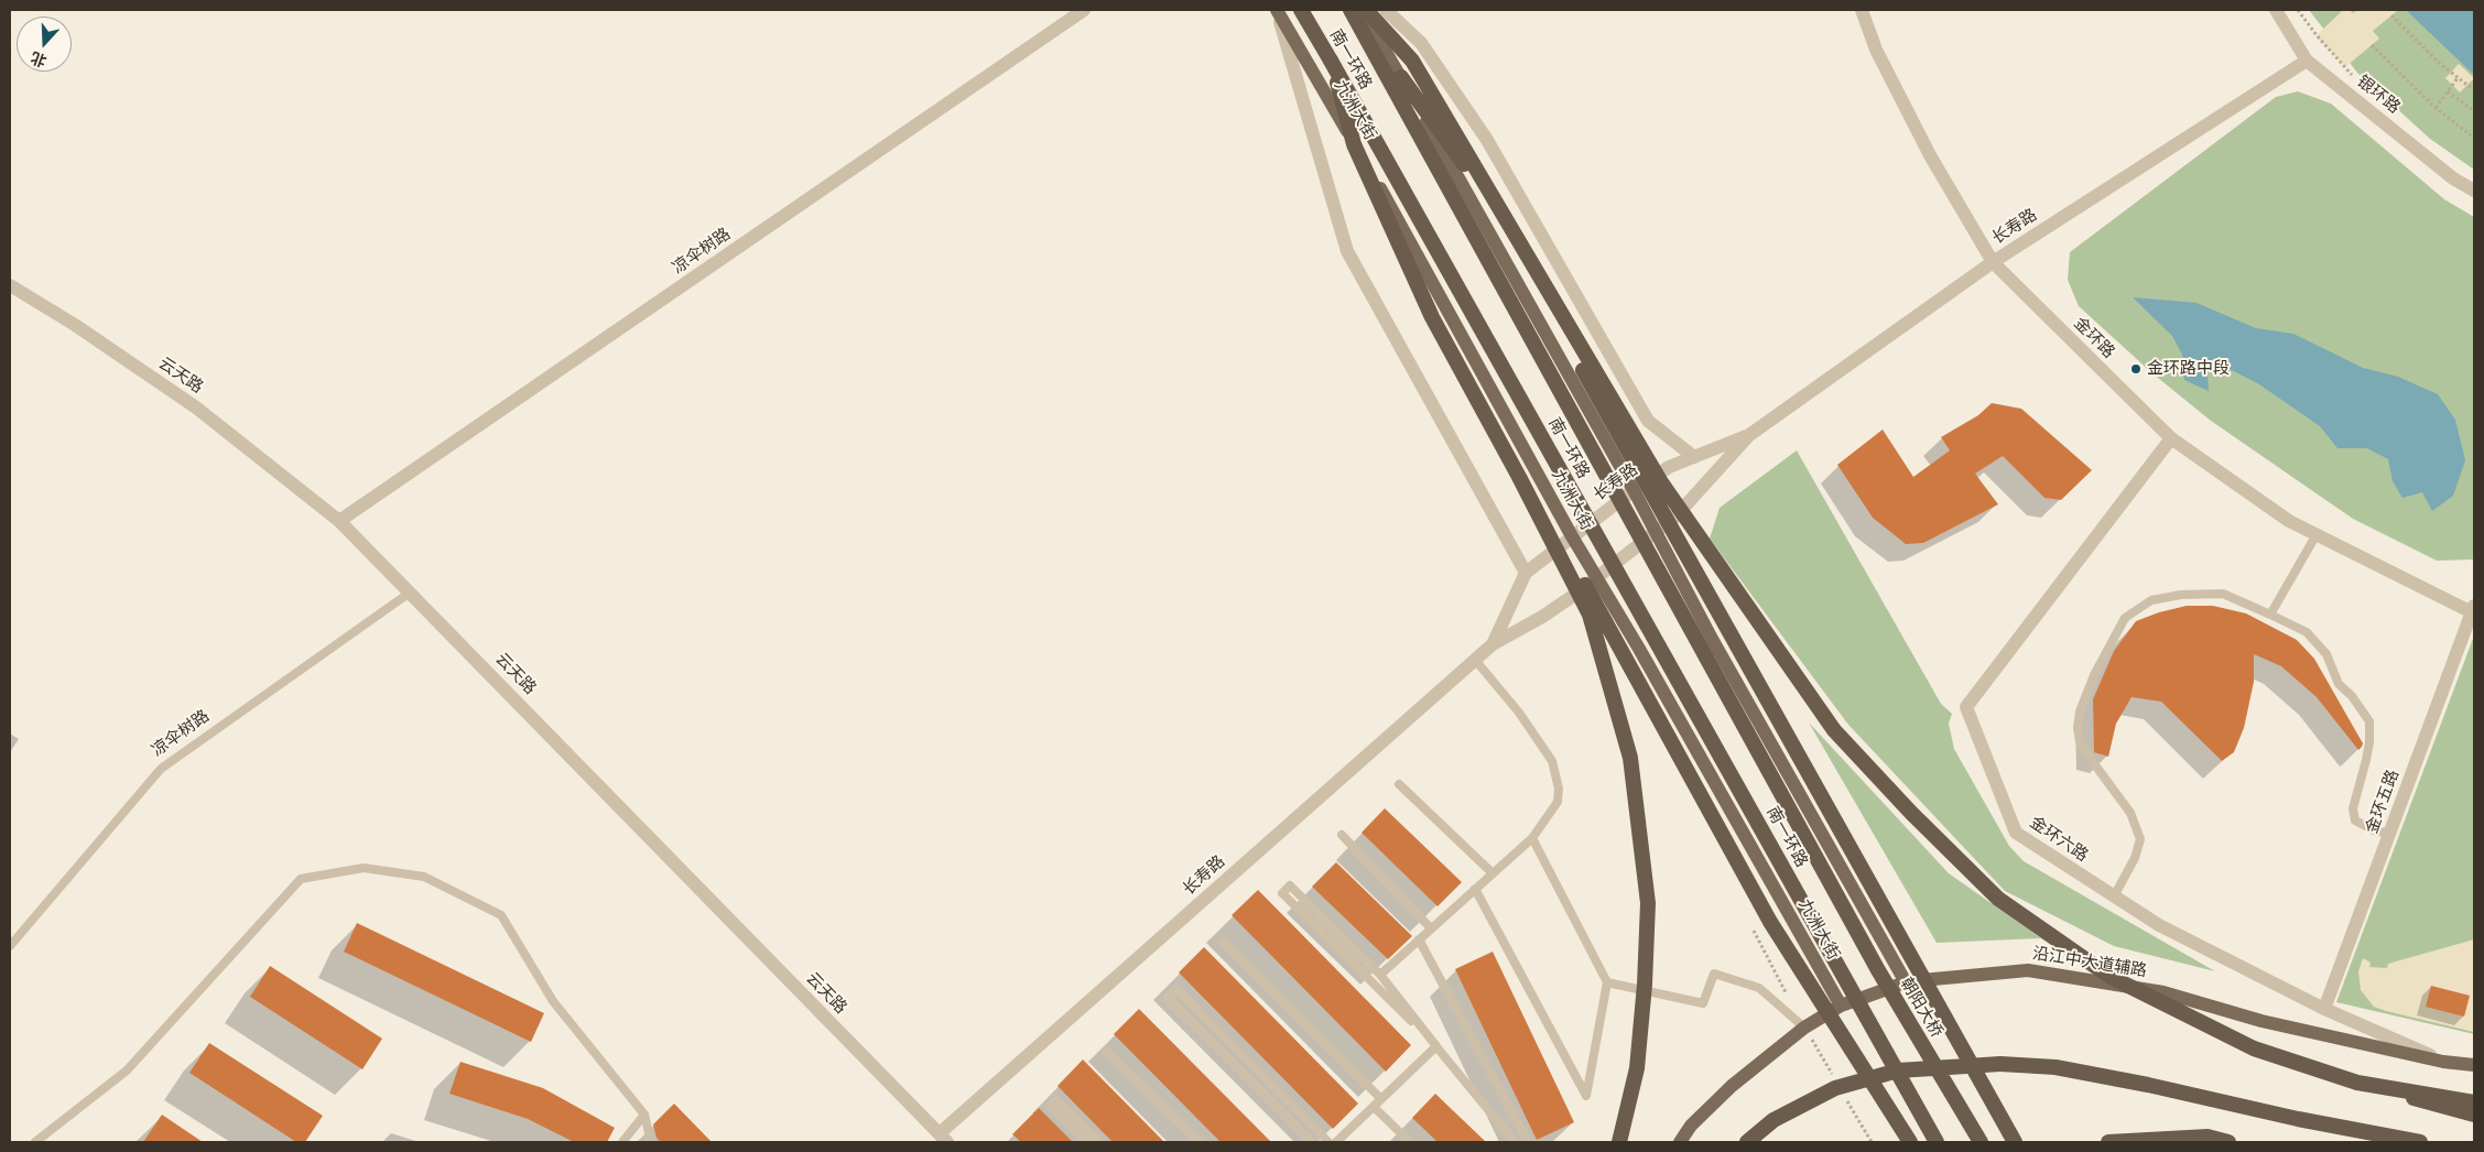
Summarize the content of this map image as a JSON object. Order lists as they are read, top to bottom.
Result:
{
  "streets": {
    "highway": ["南一环路", "朝阳大桥"],
    "main road": ["九洲大街", "沿江中大道辅路"],
    "street": [
      "银环路",
      "长寿路",
      "凉伞树路",
      "金环路",
      "云天路",
      "金环五路",
      "金环六路"
    ]
  },
  "crossings": [
    ["南一环路", "朝阳大桥"],
    ["银环路", "长寿路"],
    ["九洲大街", "长寿路"],
    ["九洲大街", "沿江中大道辅路"],
    ["长寿路", "金环路"],
    ["长寿路", "云天路"],
    ["凉伞树路", "云天路"],
    ["金环路", "金环五路"],
    ["金环路", "金环六路"],
    ["金环五路", "金环六路"],
    ["金环六路", "沿江中大道辅路"]
  ],
  "places": ["金环路中段"],
  "north": "bottom"
}
